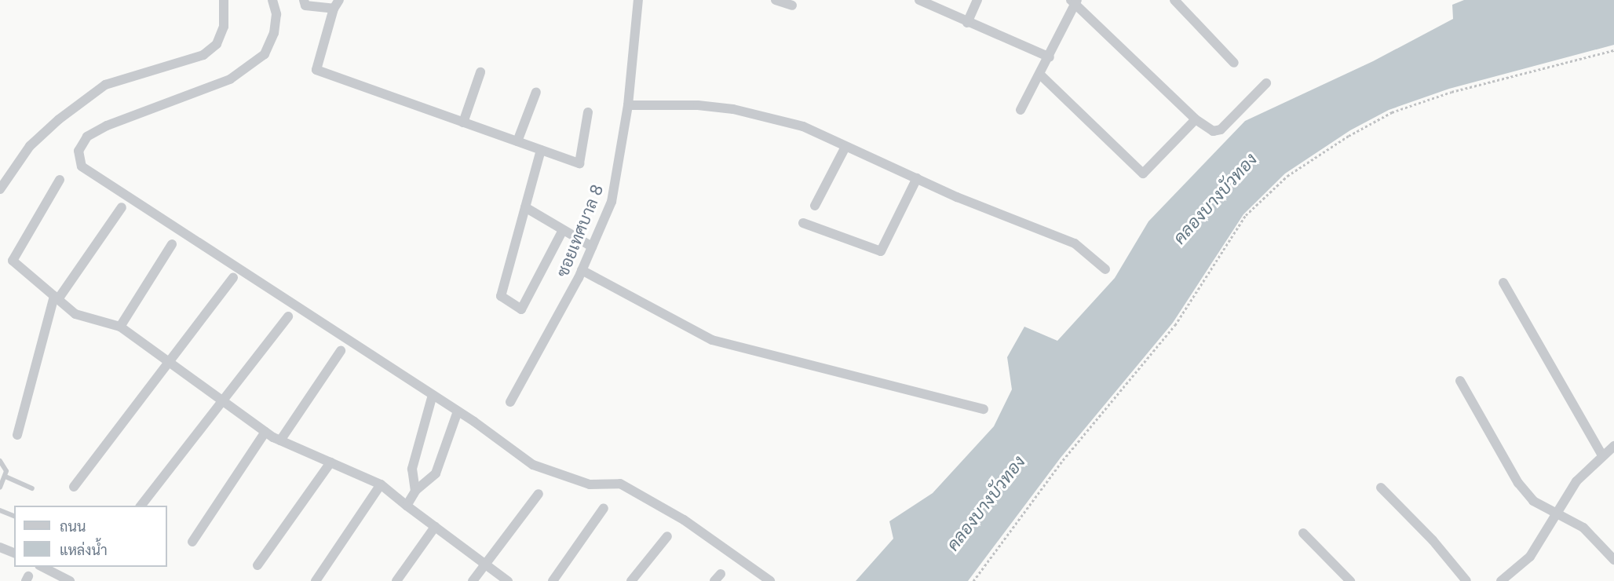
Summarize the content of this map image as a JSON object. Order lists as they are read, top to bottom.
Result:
{
  "streets": {
    "street": ["ซอยเทศบาล 8"]
  },
  "water": ["คลองบางบัวทอง"],
  "legend": ["ถนน", "แหล่งน้ำ"]
}
